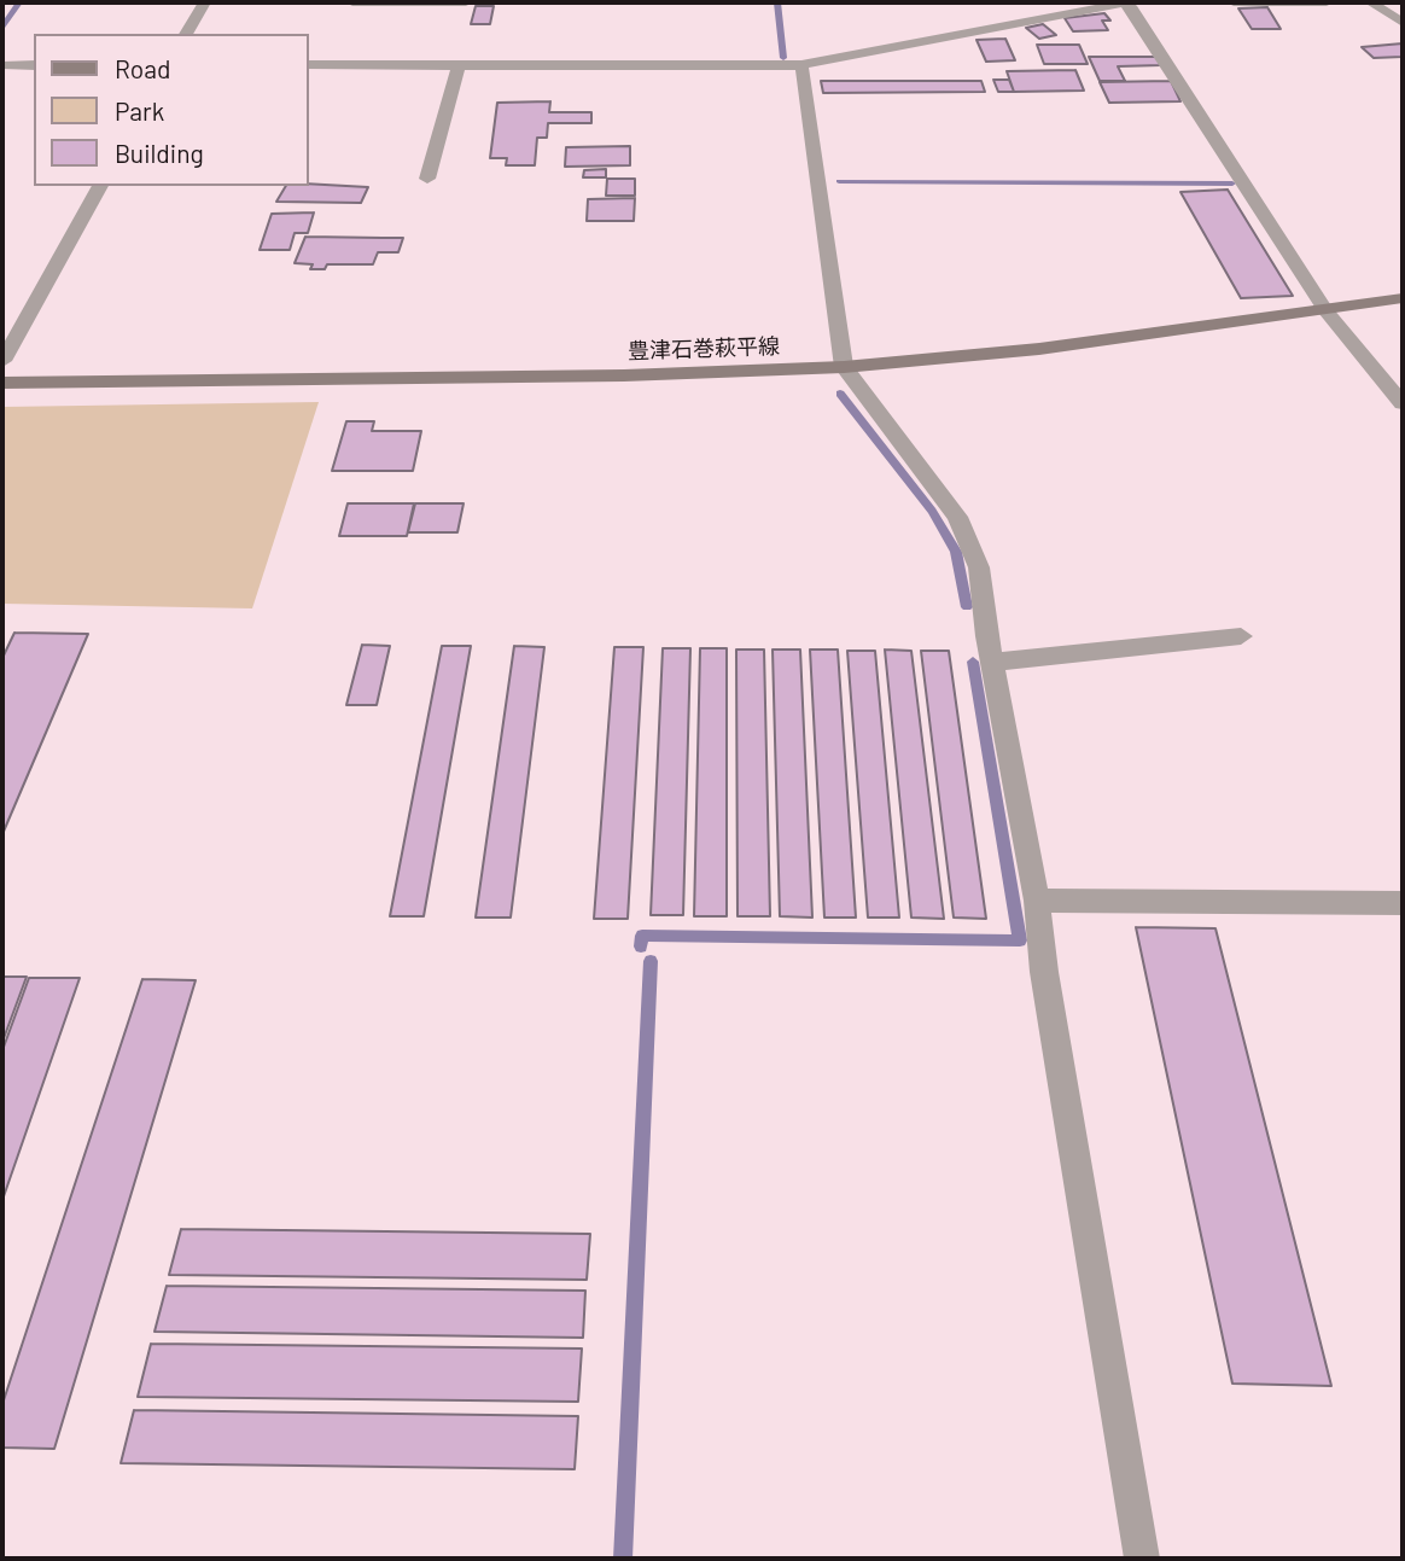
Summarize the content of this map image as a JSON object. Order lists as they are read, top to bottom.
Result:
{
  "streets": {
    "main road": ["豊津石巻萩平線"]
  },
  "legend": ["Road", "Park", "Building"]
}
